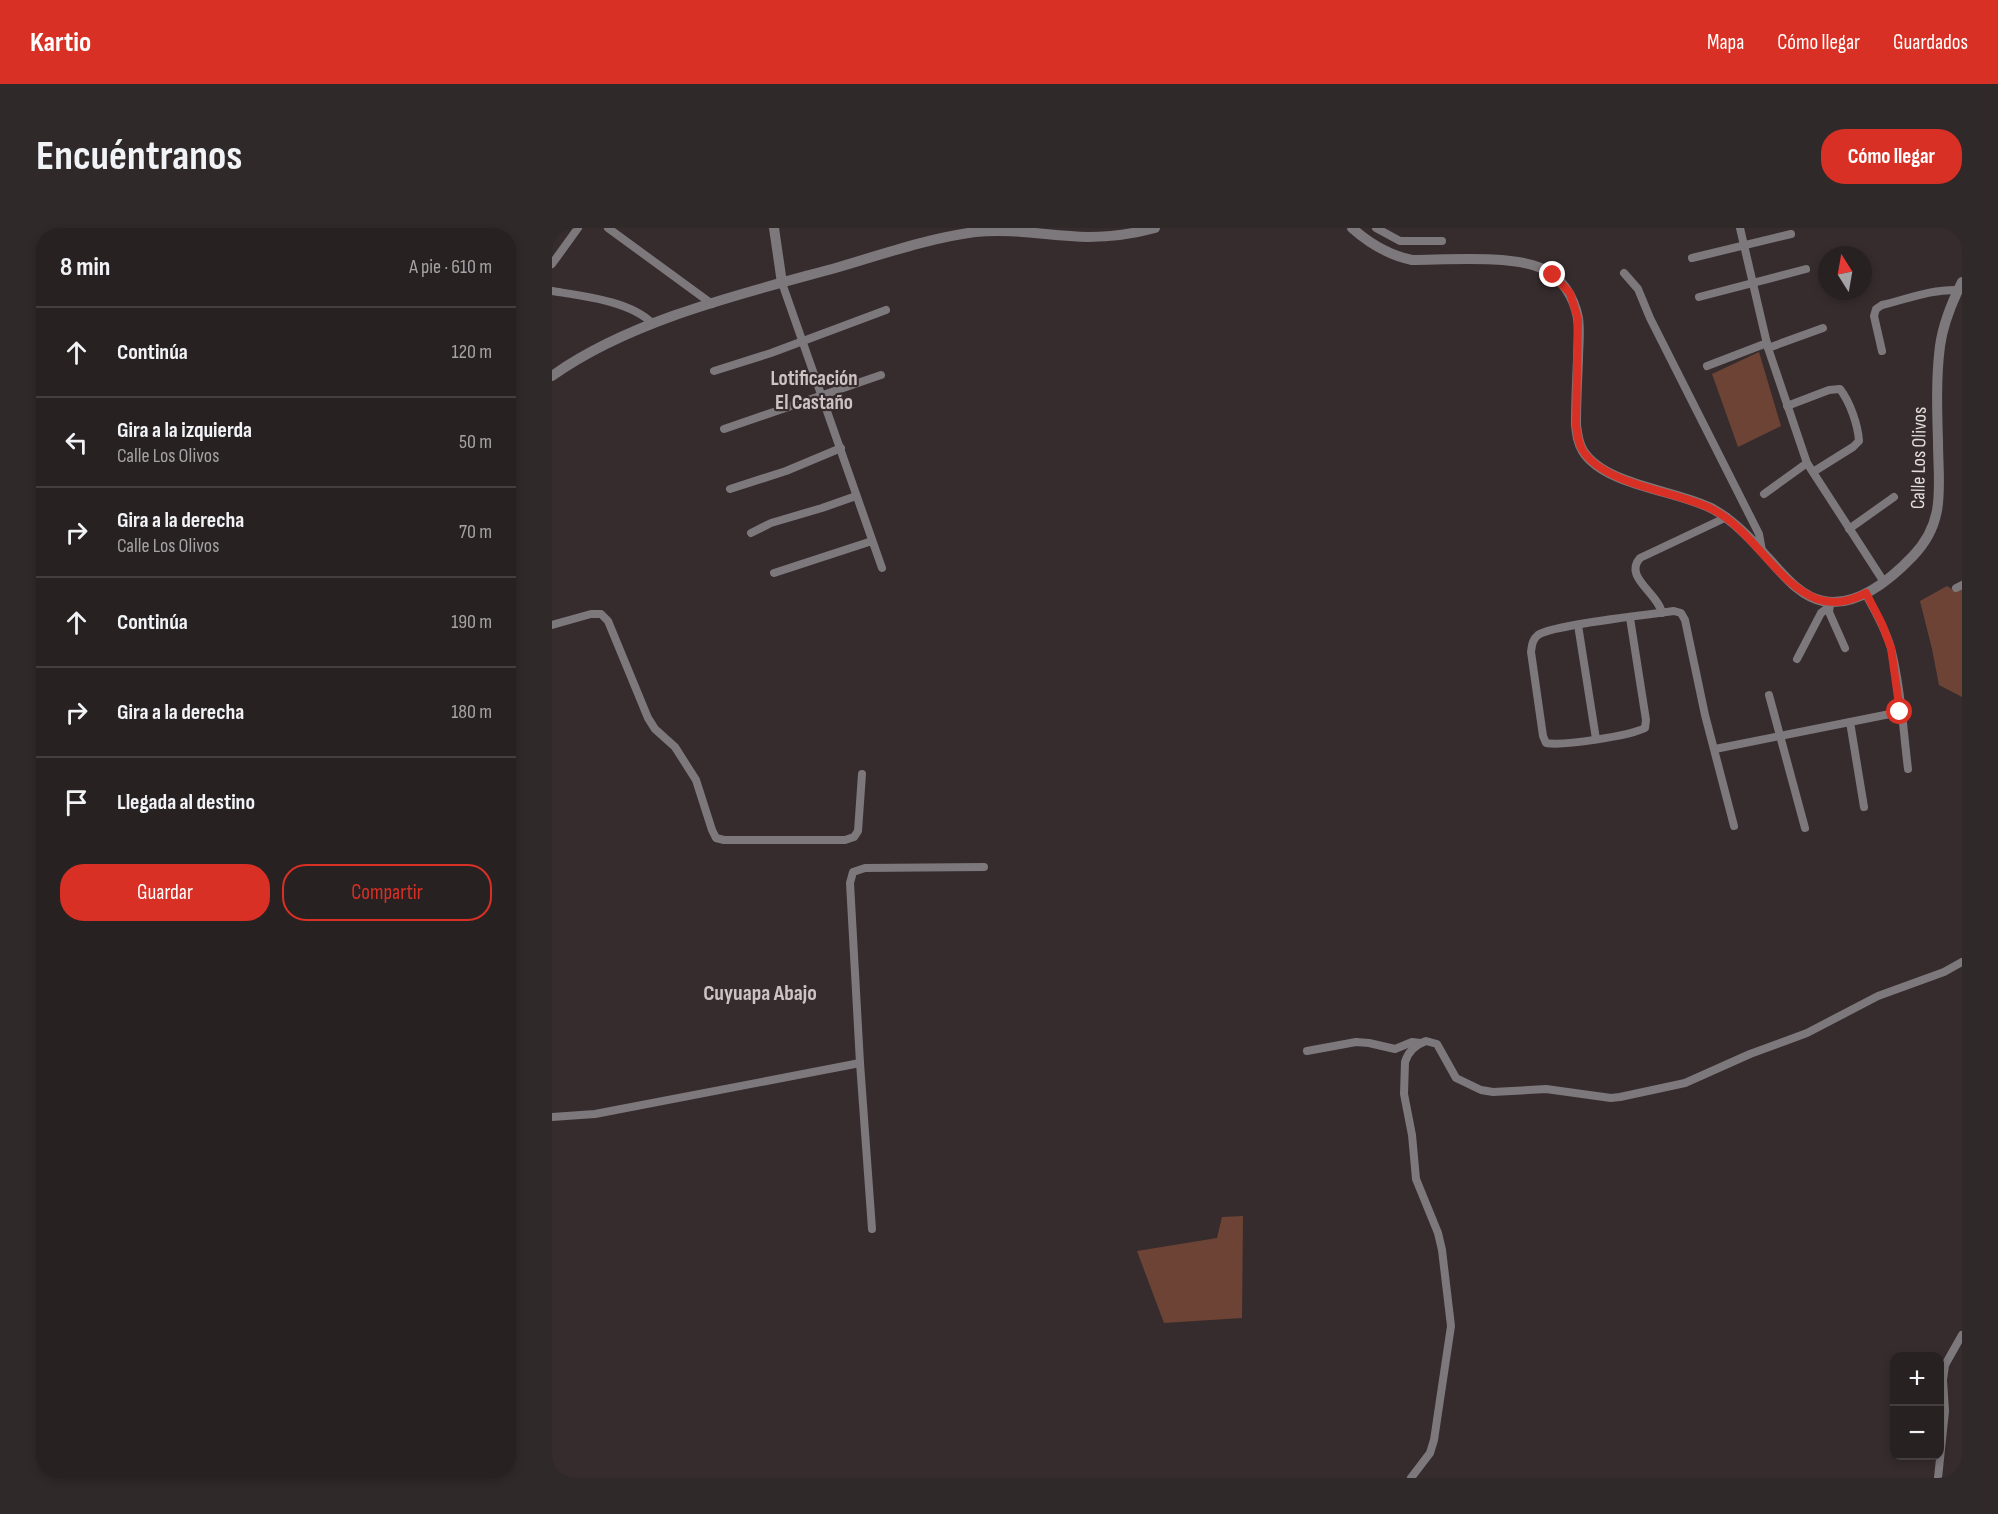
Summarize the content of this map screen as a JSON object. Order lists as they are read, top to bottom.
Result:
{
  "streets": {
    "street": ["Calle Los Olivos"]
  },
  "districts": ["Lotificación El Castaño", "Cuyuapa Abajo"],
  "north": "top",
  "page": {
    "header": "Kartio",
    "nav": ["Mapa", "Cómo llegar", "Guardados"],
    "buttons": [
      "Cómo llegar",
      ["Guardar", "Compartir"]
    ],
    "title": "Encuéntranos",
    "heading": ["8 min", "A pie · 610 m"],
    "list": [
      ["Continúa", "120 m"],
      ["Gira a la izquierda", "Calle Los Olivos", "50 m"],
      ["Gira a la derecha", "Calle Los Olivos", "70 m"],
      ["Continúa", "190 m"],
      ["Gira a la derecha", "180 m"],
      "Llegada al destino"
    ],
    "map_buttons": ["+", "−"]
  }
}
